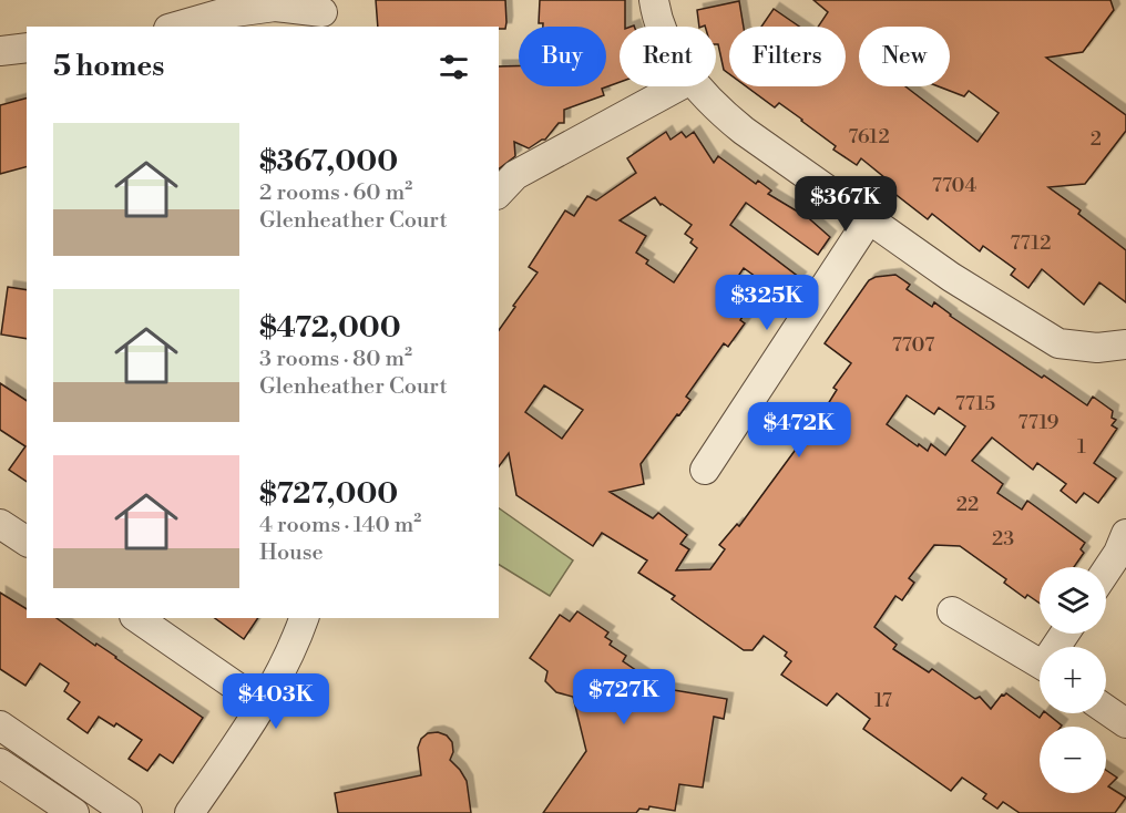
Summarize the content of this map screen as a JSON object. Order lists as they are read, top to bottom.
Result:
{
  "house_numbers": [
    "7612",
    "2",
    "7704",
    "7712",
    "7707",
    "7715",
    "7719",
    "1",
    "22",
    "23",
    "17"
  ],
  "page": {
    "chip": [
      "Buy",
      "Rent",
      "Filters",
      "New"
    ],
    "heading": "5 homes",
    "list": [
      {
        "name": "$367,000",
        "note": "2 rooms · 60 m² · Glenheather Court"
      },
      {
        "name": "$472,000",
        "note": "3 rooms · 80 m² · Glenheather Court"
      },
      {
        "name": "$727,000",
        "note": "4 rooms · 140 m² · House"
      }
    ],
    "price": [
      "$367K",
      "$325K",
      "$472K",
      "$727K",
      "$403K"
    ],
    "map_buttons": ["+", "−"]
  }
}
